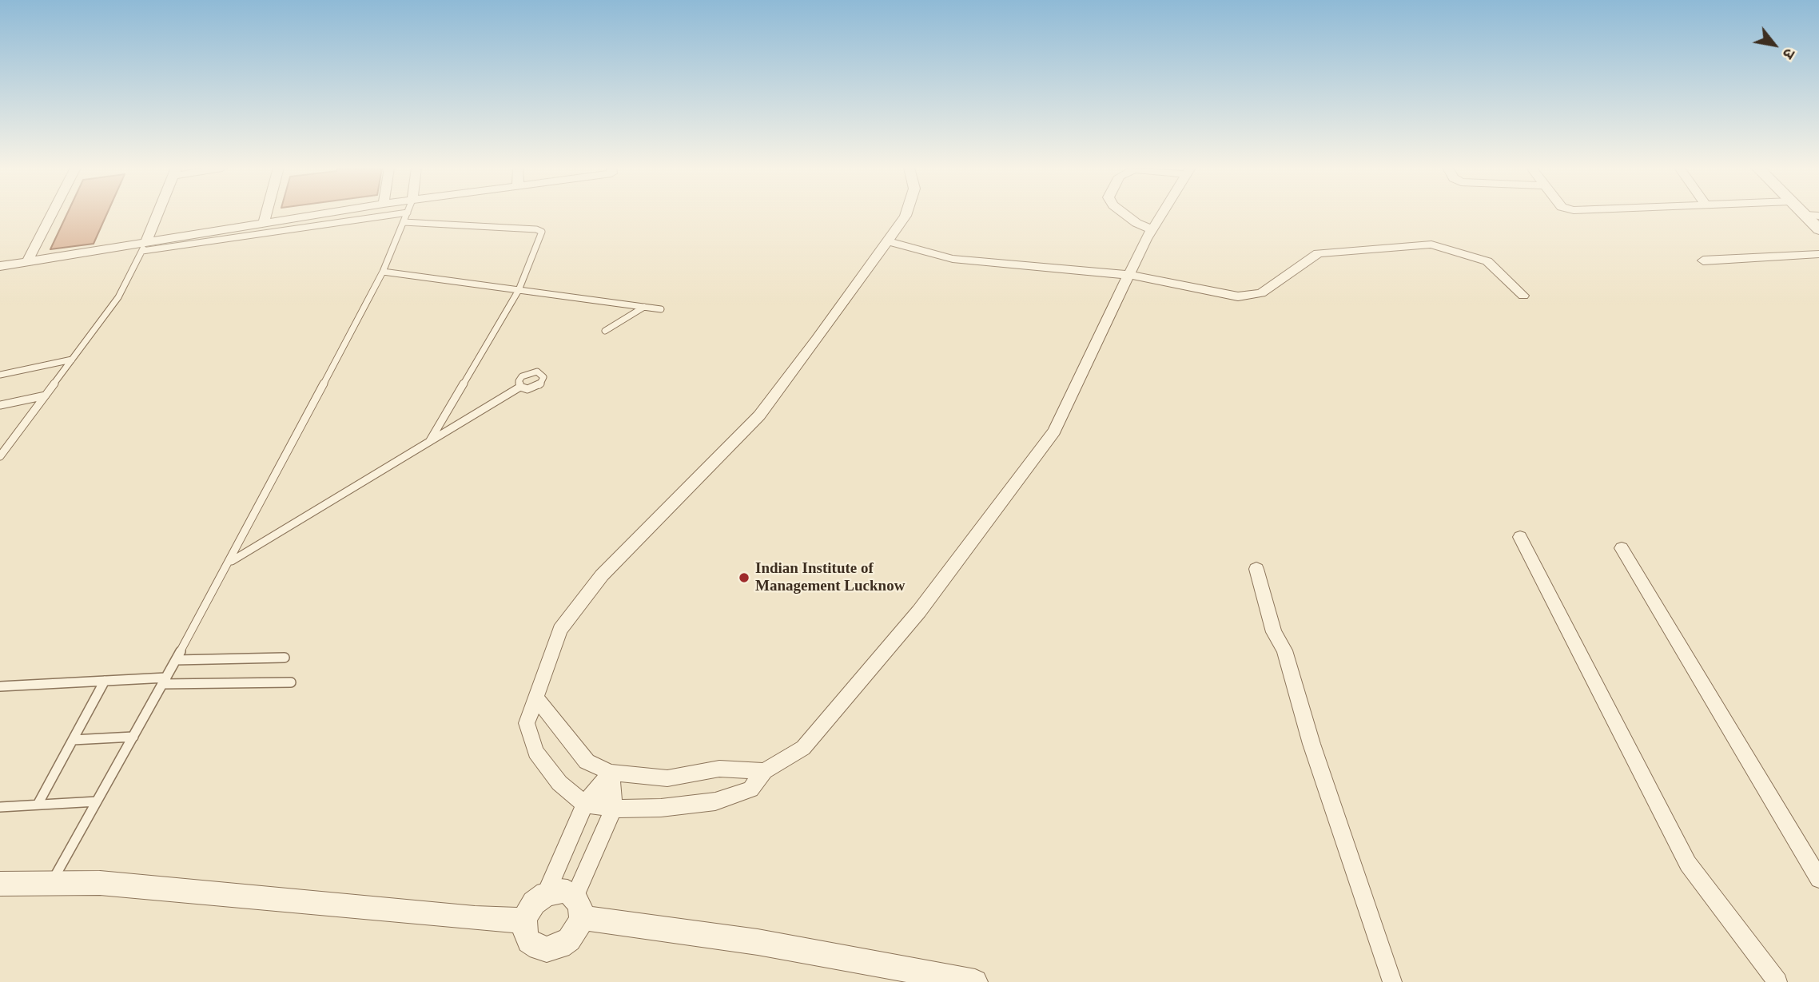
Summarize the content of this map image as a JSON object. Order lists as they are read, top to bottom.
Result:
{
  "places": ["Indian Institute of Management Lucknow"],
  "north": "bottom right"
}
